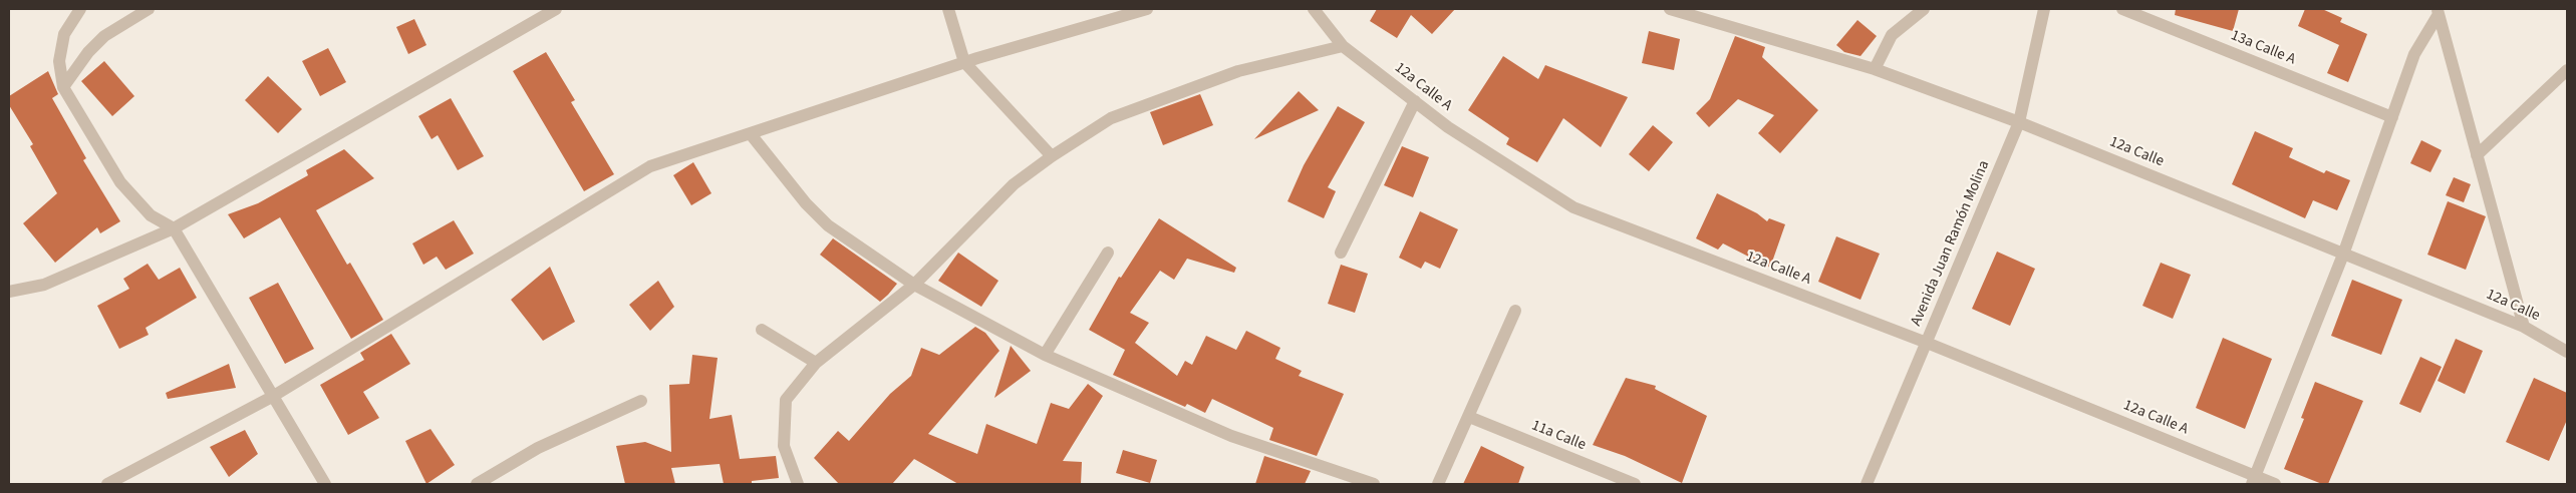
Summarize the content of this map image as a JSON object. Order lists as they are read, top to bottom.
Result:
{
  "streets": {
    "street": [
      "13a Calle A",
      "12a Calle A",
      "12a Calle",
      "Avenida Juan Ramón Molina",
      "11a Calle"
    ]
  },
  "crossings": [
    ["12a Calle A", "Avenida Juan Ramón Molina"],
    ["12a Calle", "Avenida Juan Ramón Molina"]
  ]
}
